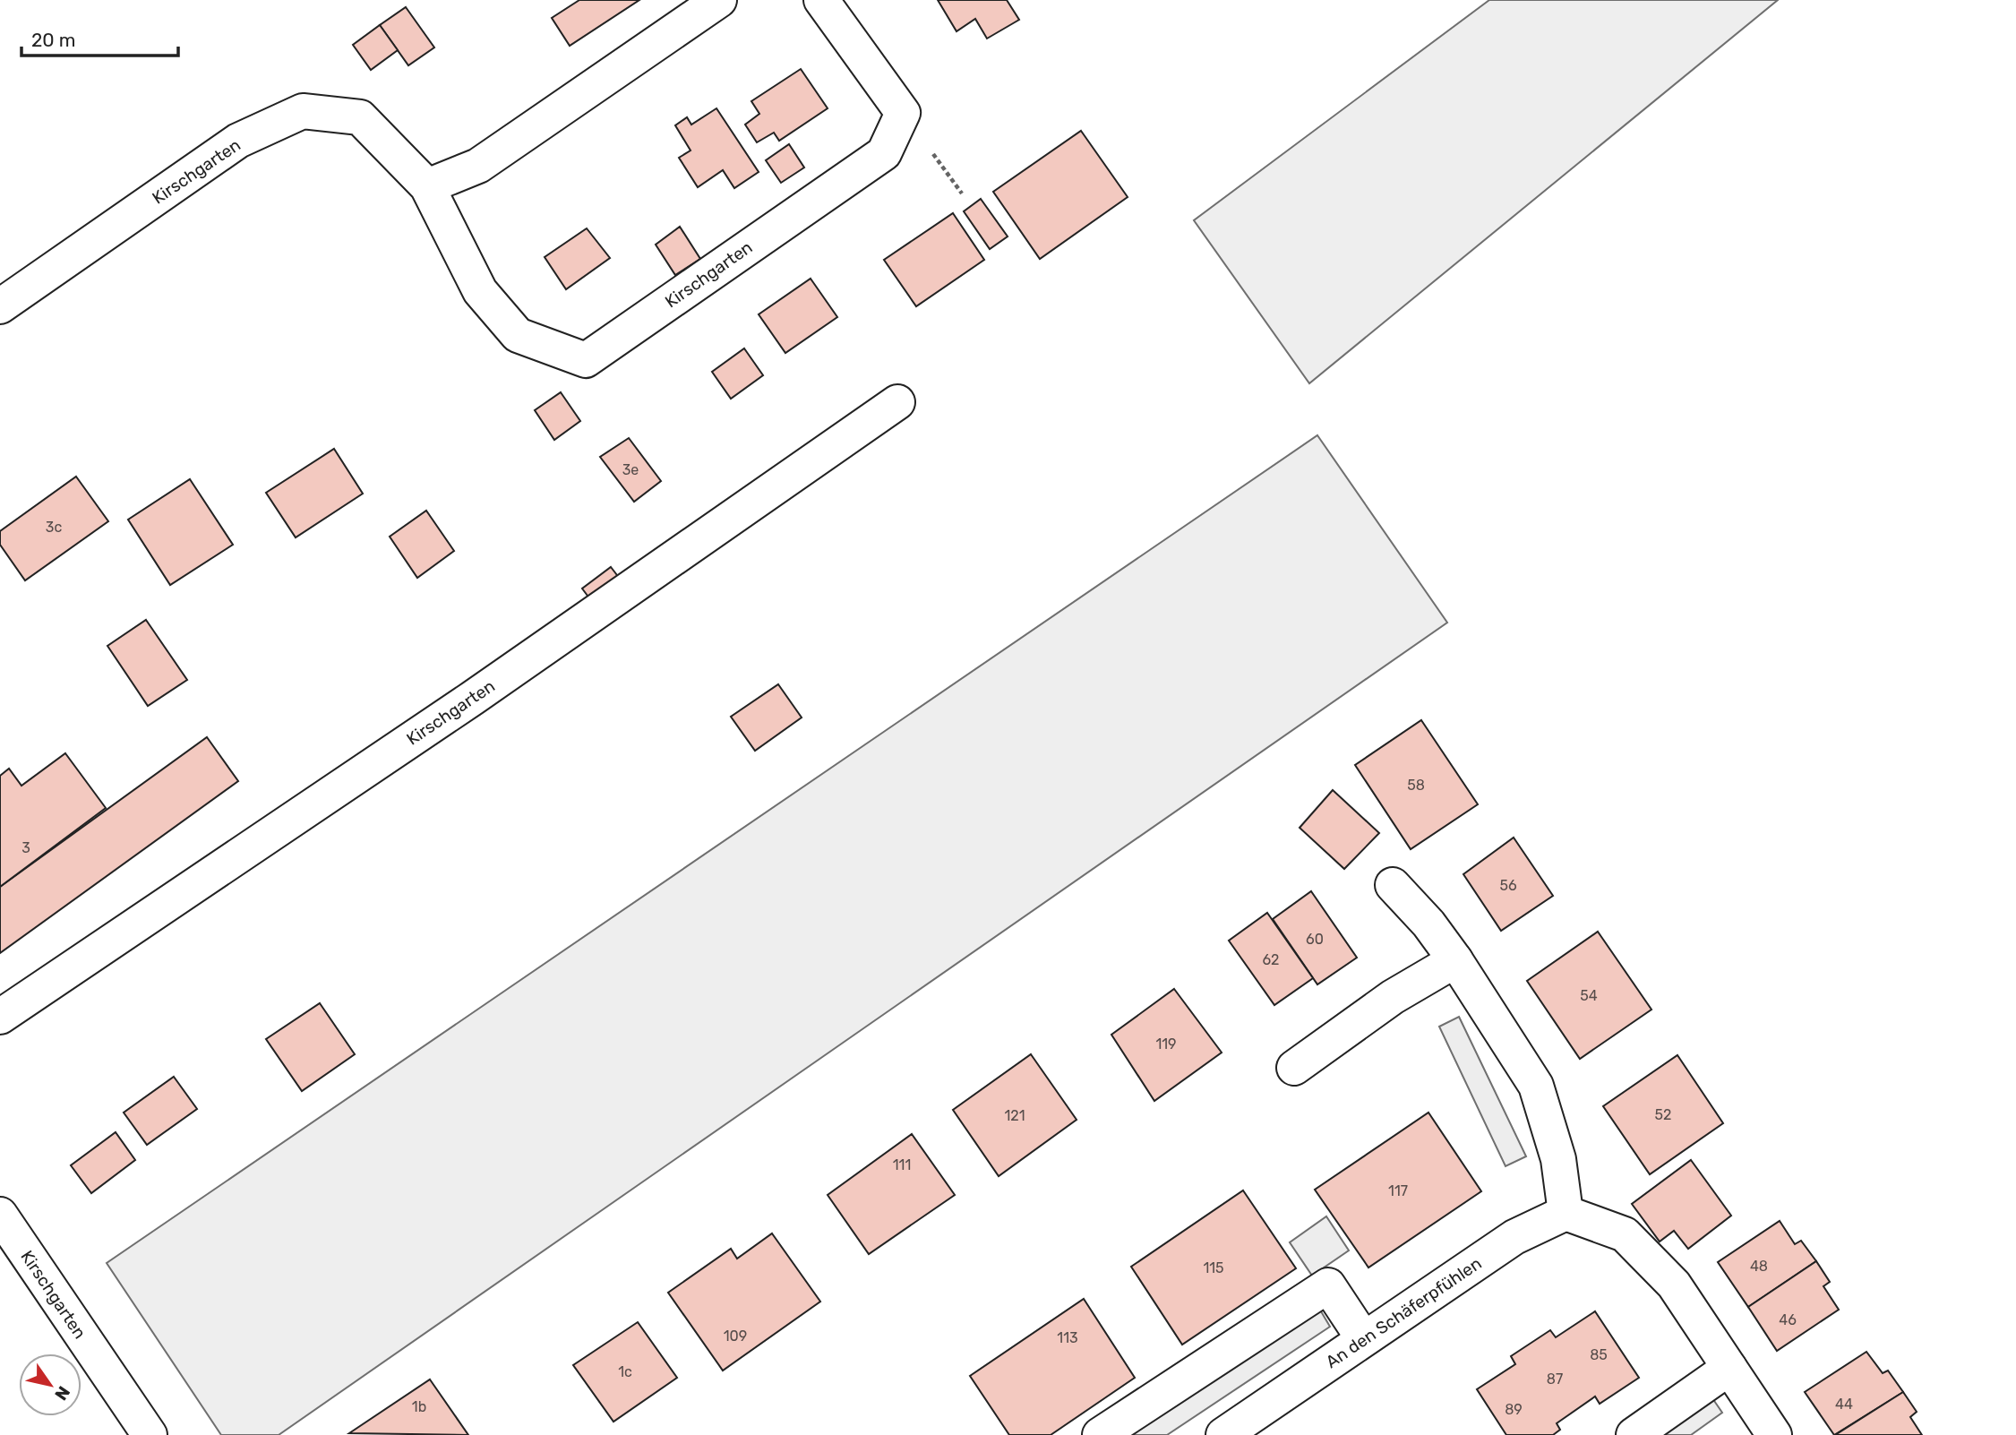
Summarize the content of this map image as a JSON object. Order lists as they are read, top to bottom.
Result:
{
  "streets": {
    "street": ["Kirschgarten", "An den Schäferpfühlen"]
  },
  "house_numbers": [
    "3e",
    "3c",
    "58",
    "3",
    "56",
    "60",
    "62",
    "54",
    "119",
    "52",
    "121",
    "111",
    "117",
    "48",
    "115",
    "46",
    "109",
    "113",
    "85",
    "1c",
    "87",
    "44",
    "1b",
    "89"
  ],
  "scale_bar": "20 m",
  "north": "bottom right"
}
